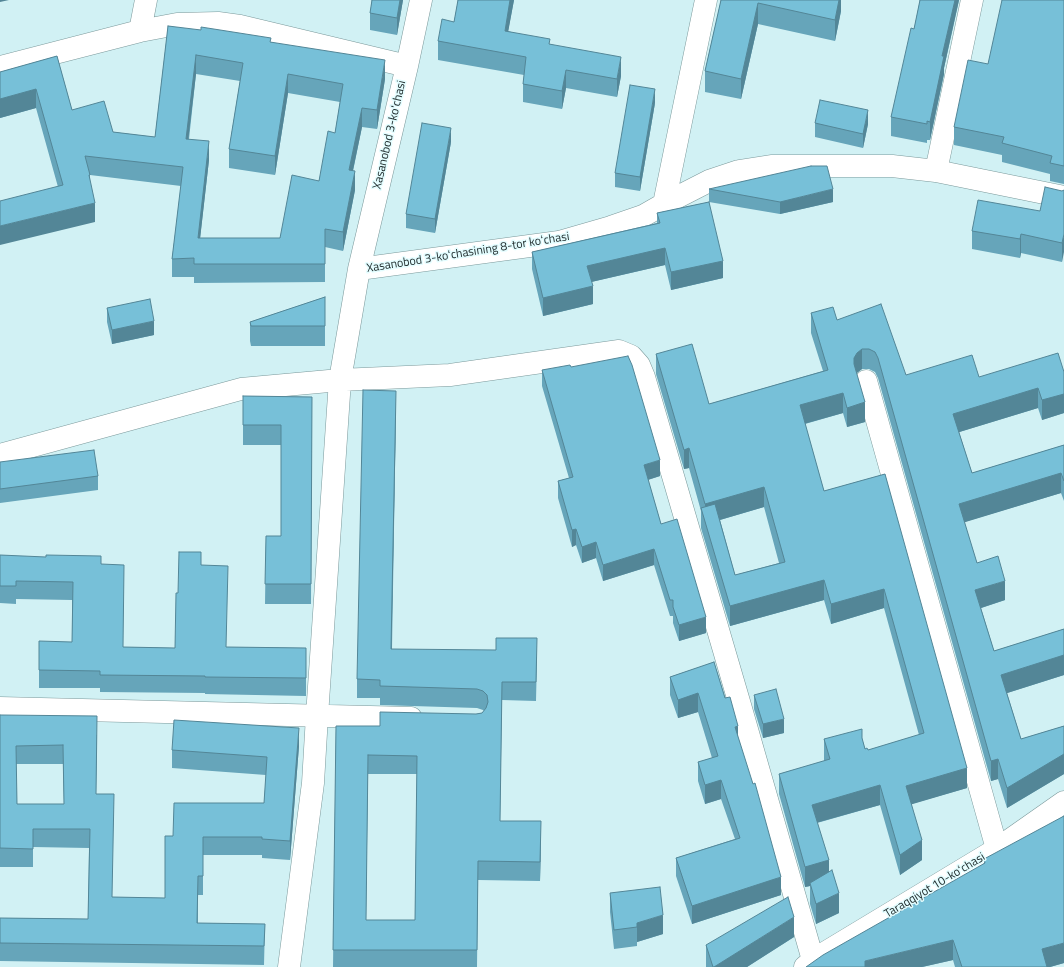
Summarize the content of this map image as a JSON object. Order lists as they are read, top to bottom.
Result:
{
  "streets": {
    "street": ["Xasanobod 3-koʻchasi", "Xasanobod 3-koʻchasining 8-tor koʻchasi", "Taraqqiyot 10-koʻchasi"]
  },
  "crossings": [
    ["Xasanobod 3-koʻchasi", "Xasanobod 3-koʻchasining 8-tor koʻchasi"]
  ]
}
